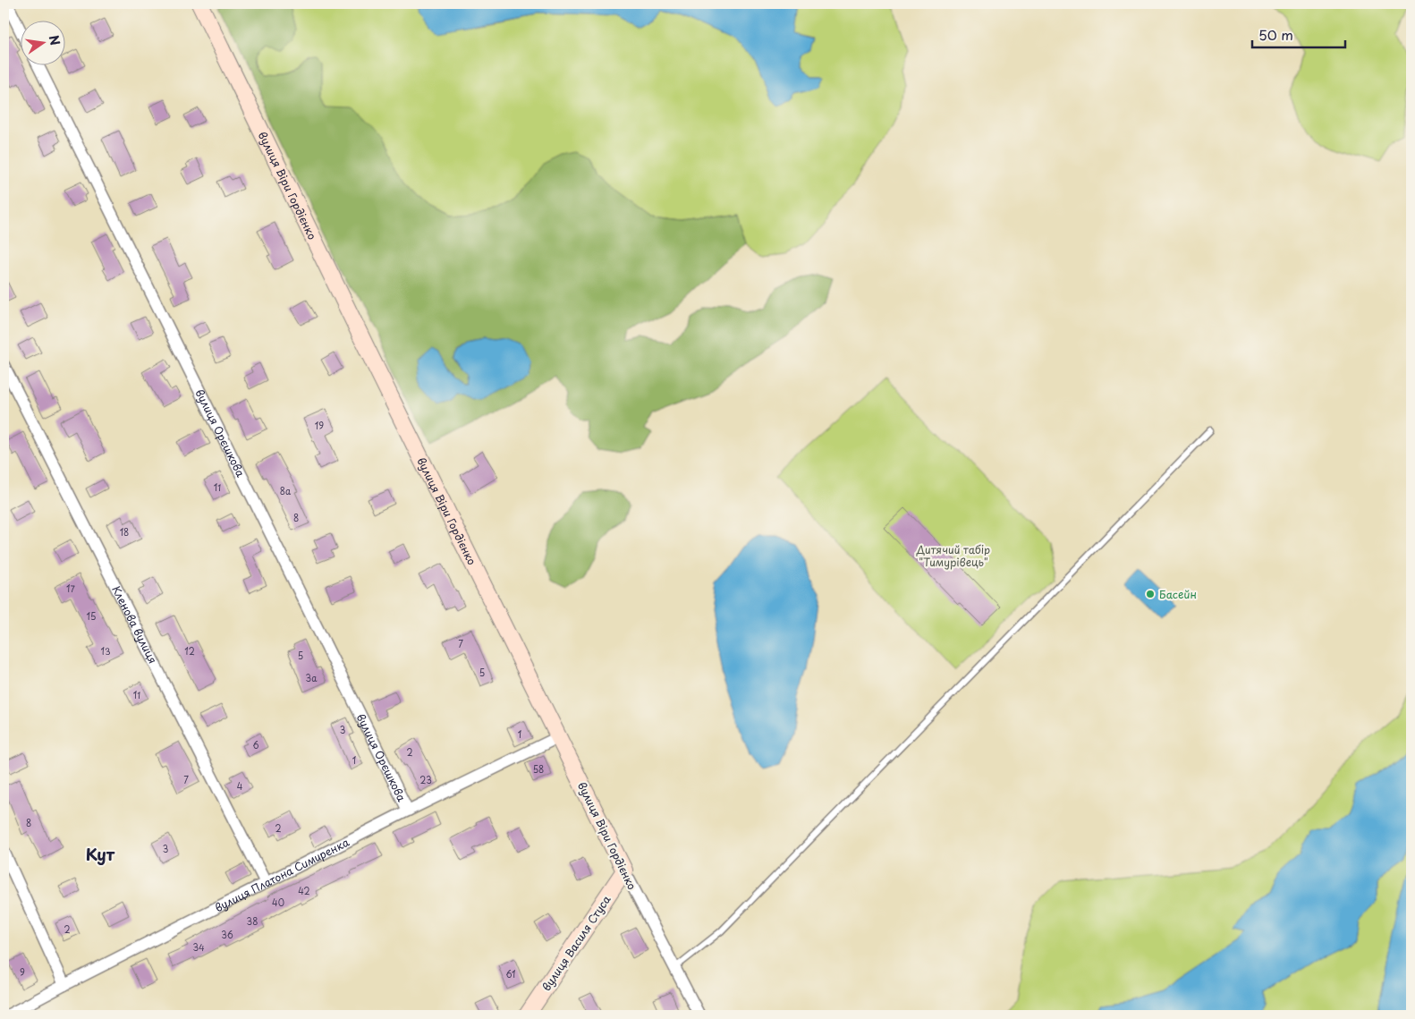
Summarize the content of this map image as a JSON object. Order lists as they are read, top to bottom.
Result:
{
  "streets": {
    "street": [
      "вулиця Віри Гордієнко",
      "вулиця Орєшкова",
      "Кленова вулиця",
      "вулиця Платона Симиренка",
      "вулиця Василя Стуса"
    ]
  },
  "crossings": [
    ["вулиця Віри Гордієнко", "вулиця Платона Симиренка"],
    ["вулиця Віри Гордієнко", "вулиця Василя Стуса"],
    ["вулиця Орєшкова", "вулиця Платона Симиренка"],
    ["Кленова вулиця", "вулиця Платона Симиренка"]
  ],
  "districts": ["Кут"],
  "parks": ["Дитячий табір \"Тимурівець\""],
  "places": ["Басейн"],
  "house_numbers": [
    "19",
    "11",
    "8а",
    "8",
    "18",
    "17",
    "15",
    "7",
    "13",
    "12",
    "5",
    "5",
    "3а",
    "11",
    "3",
    "1",
    "6",
    "2",
    "1",
    "58",
    "7",
    "23",
    "4",
    "8",
    "2",
    "3",
    "42",
    "40",
    "38",
    "2",
    "36",
    "34",
    "9",
    "61"
  ],
  "scale_bar": "50 m",
  "north": "right"
}
